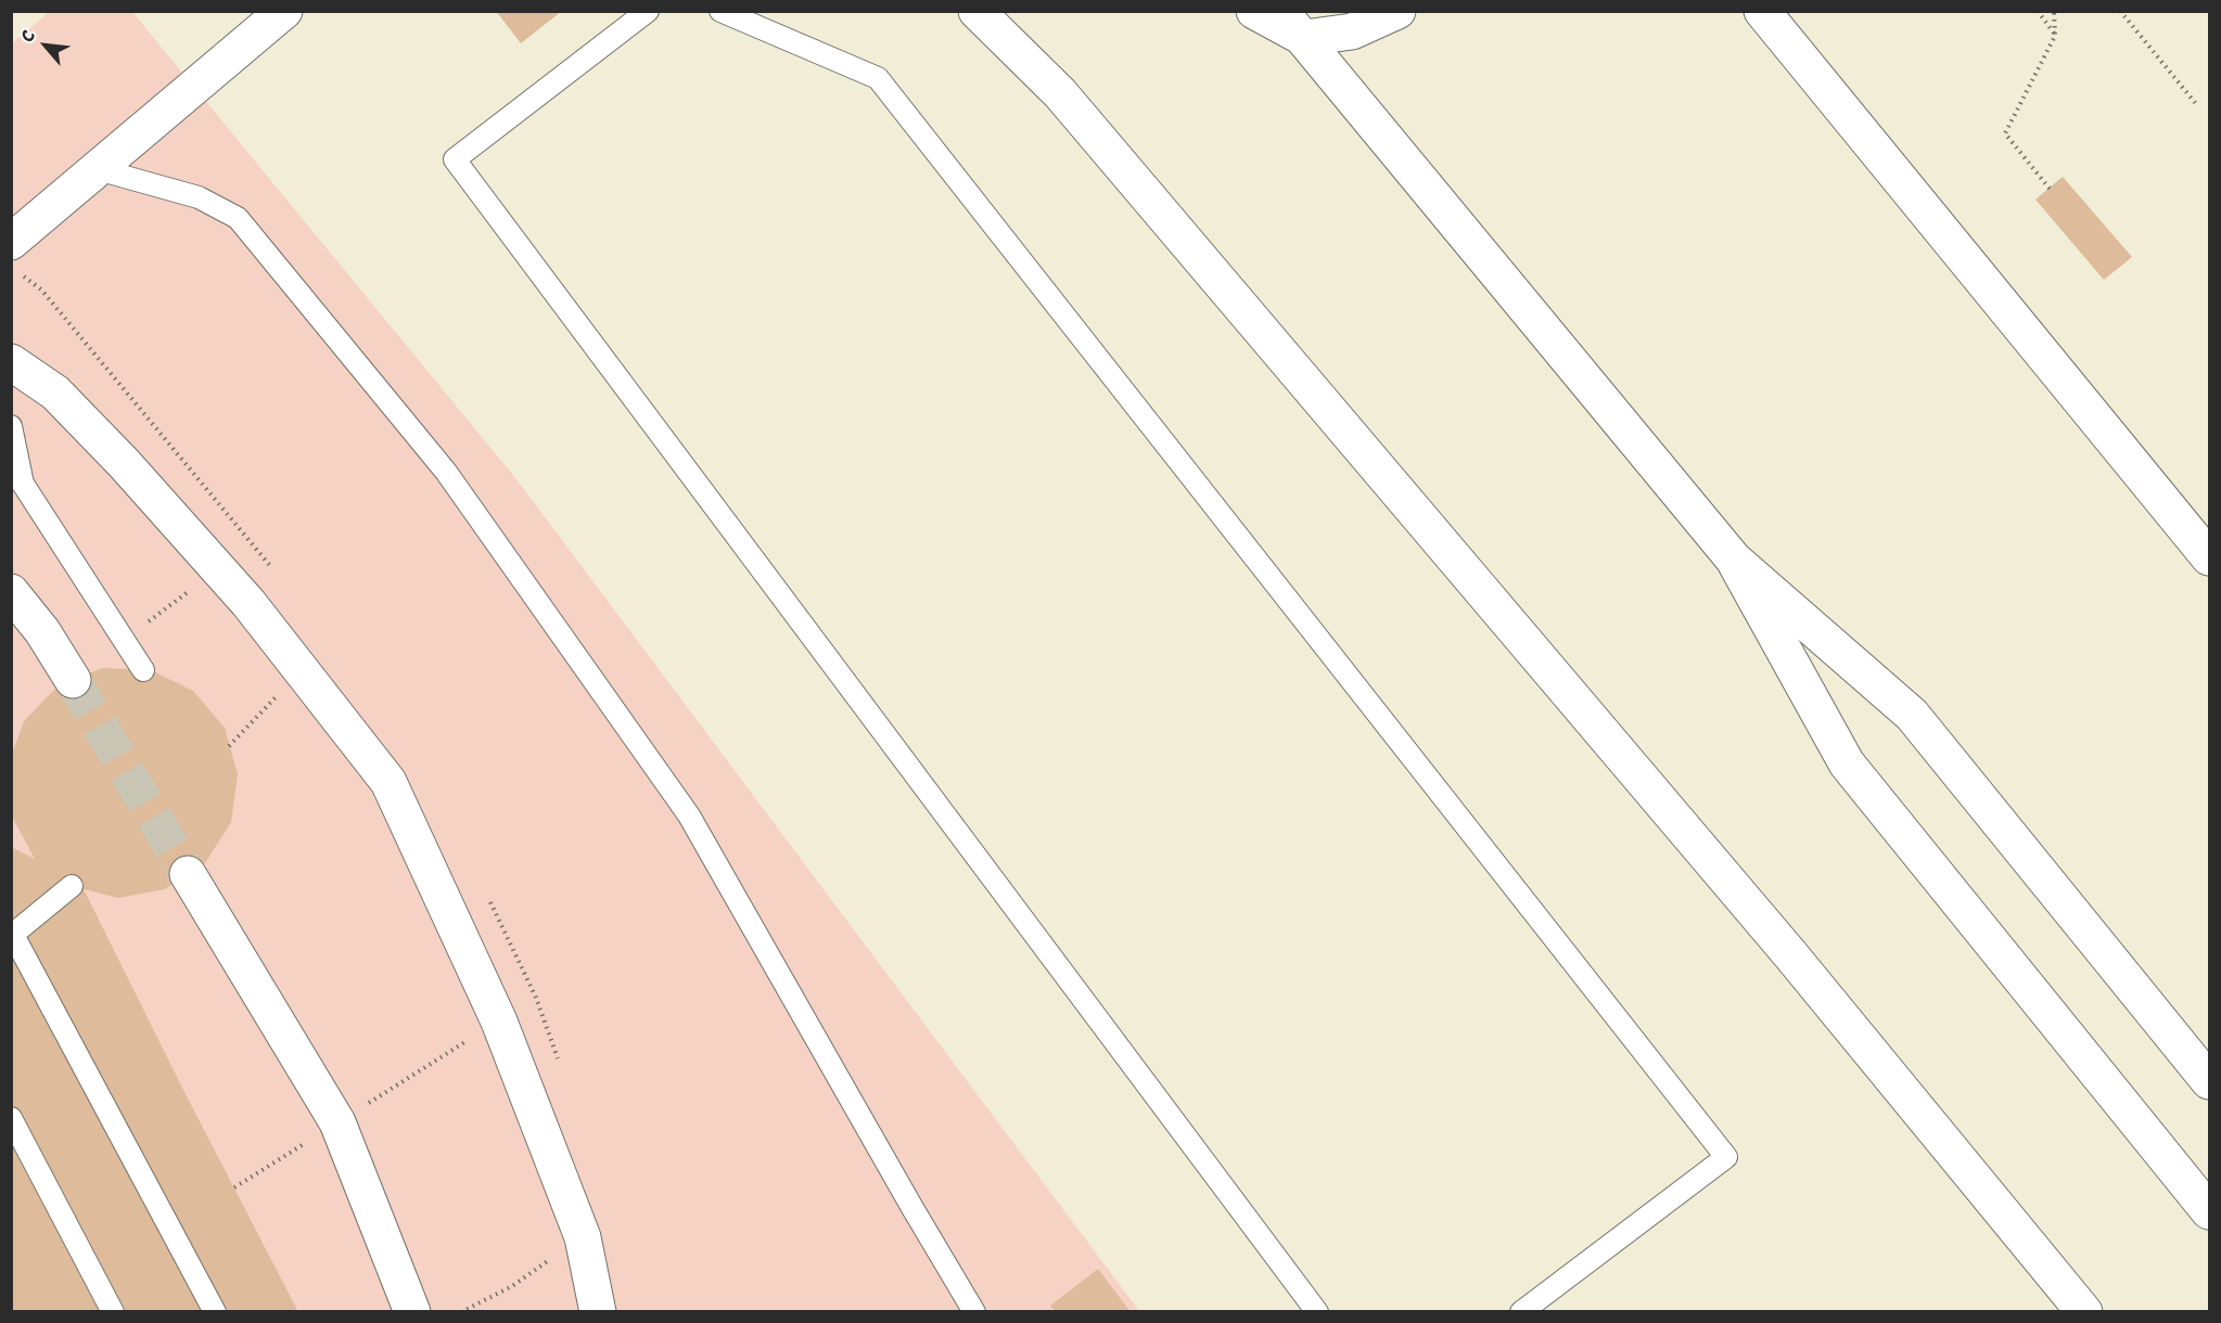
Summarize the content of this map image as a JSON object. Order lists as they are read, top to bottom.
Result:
{
  "north": "top left"
}
